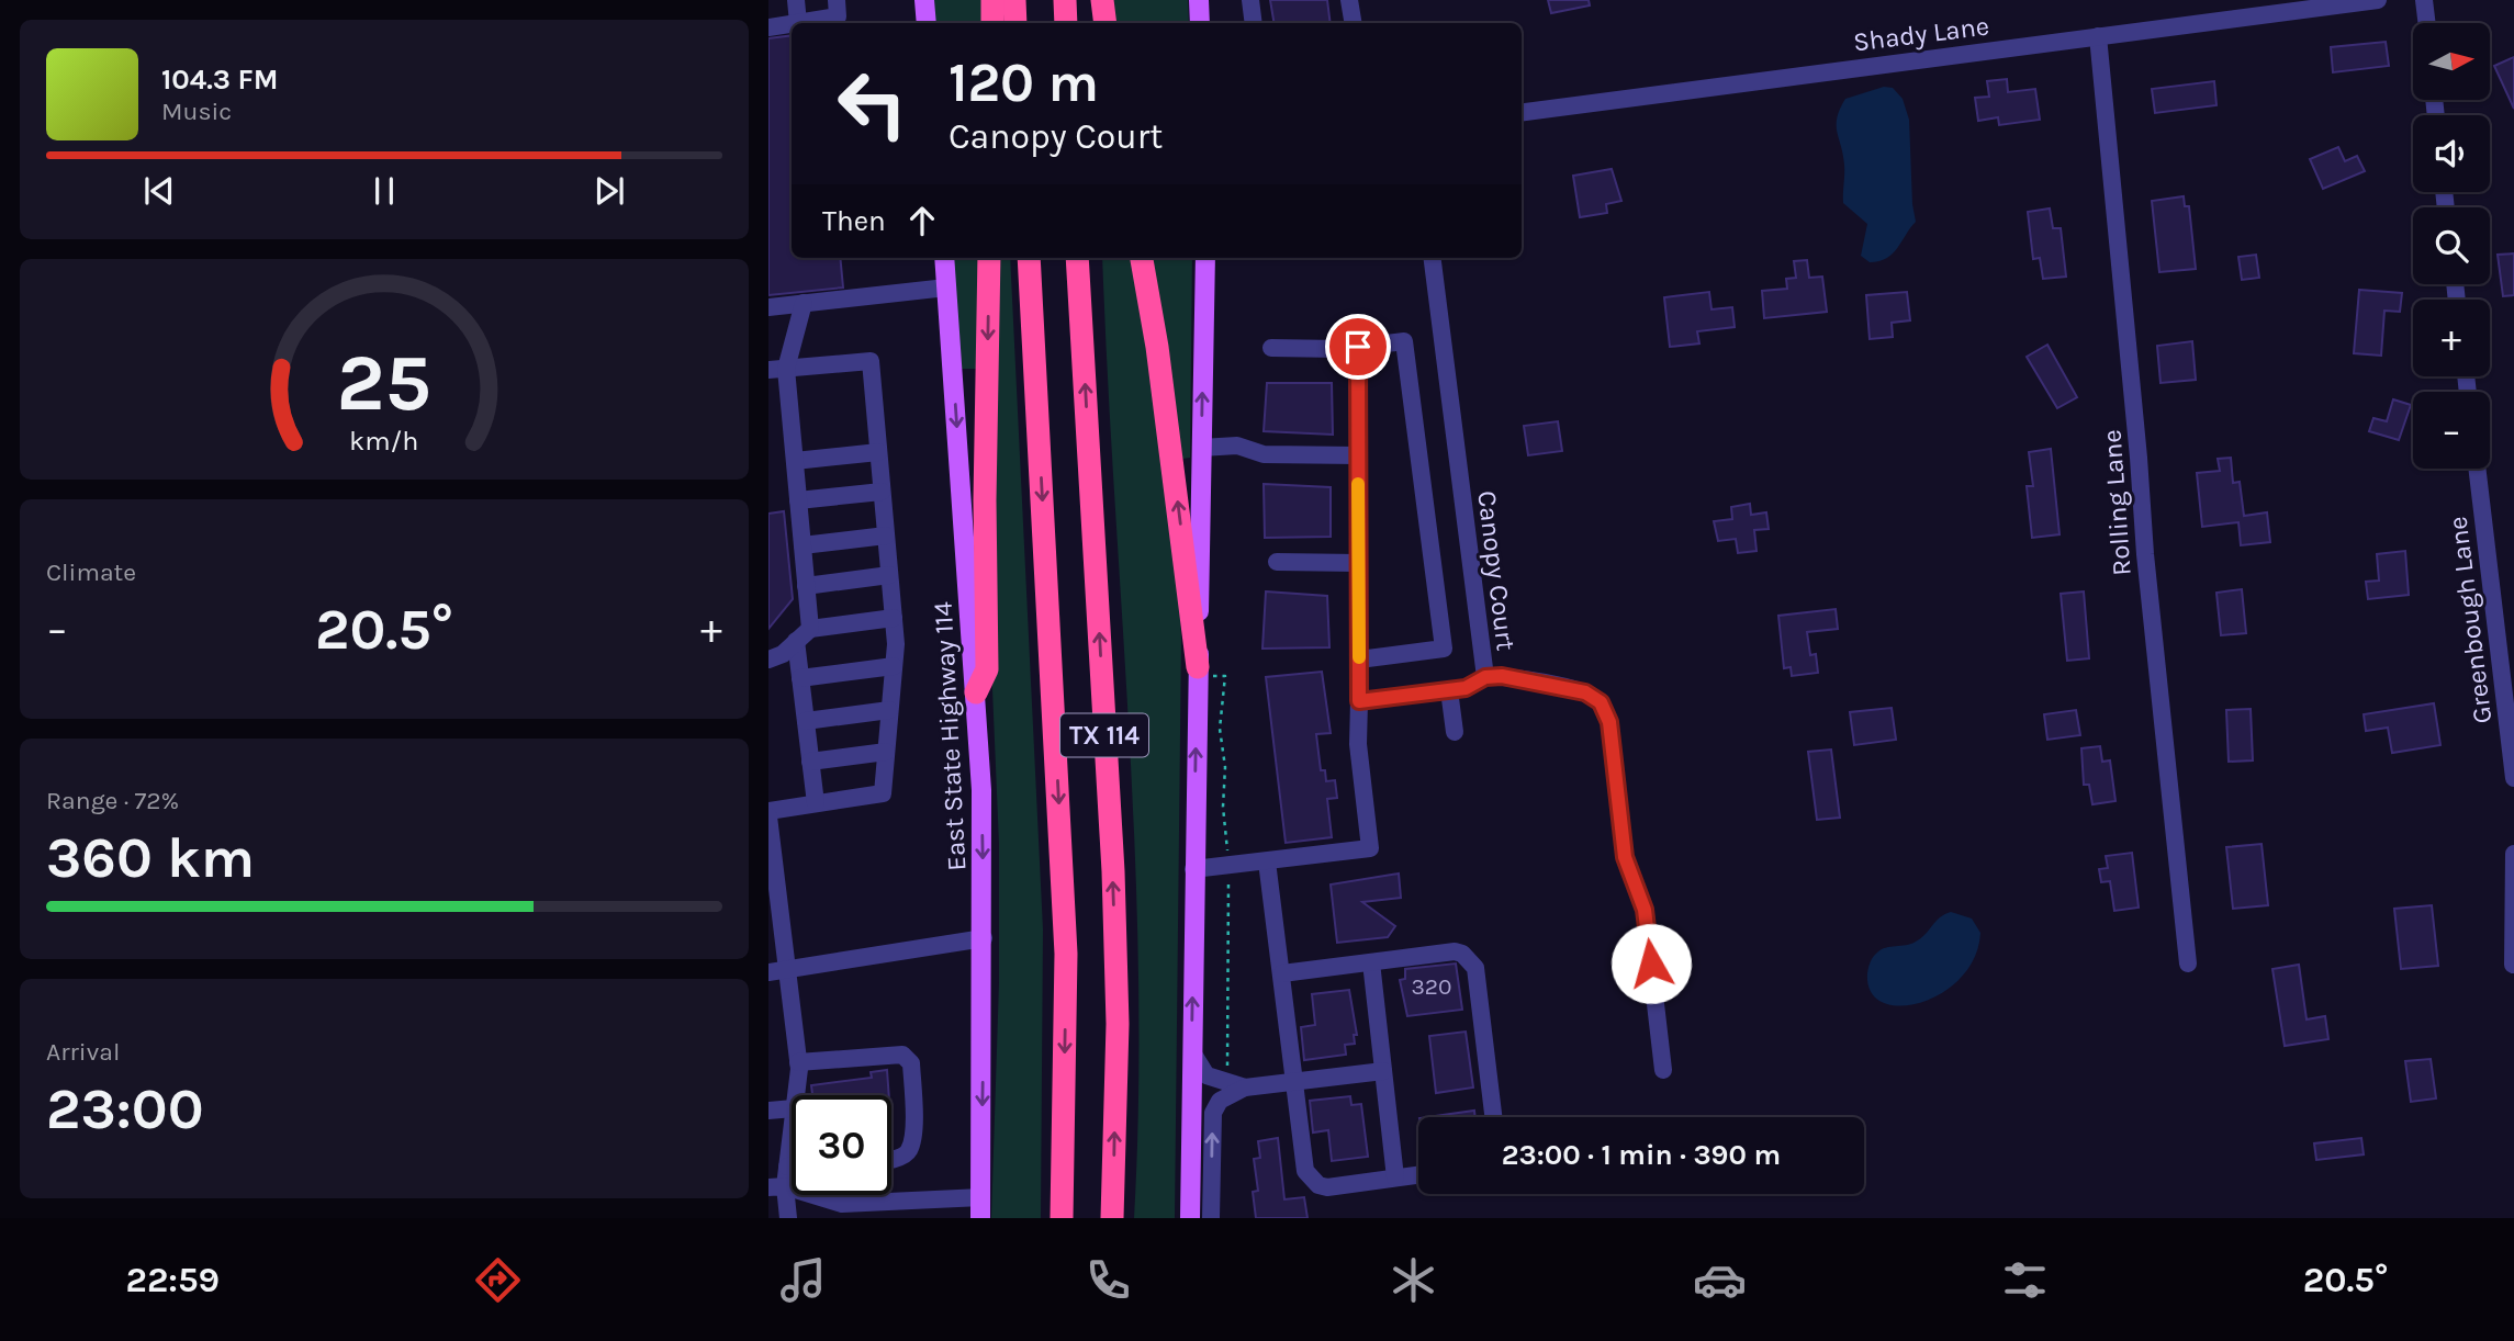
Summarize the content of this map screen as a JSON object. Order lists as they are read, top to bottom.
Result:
{
  "streets": {
    "highway": ["TX 114"],
    "main road": ["East State Highway 114"],
    "street": [
      "Shady Lane",
      "Rolling Lane",
      "Canopy Court",
      "Greenbough Lane"
    ]
  },
  "crossings": [
    ["Shady Lane", "Rolling Lane"]
  ],
  "one_way": ["East State Highway 114"],
  "house_numbers": ["320"],
  "north": "right",
  "page": {
    "map_buttons": ["+", "−"],
    "turn": ["120 m", "Canopy Court"],
    "song": ["104.3 FM", "Music"],
    "then": "Then",
    "tile": [
      "Climate",
      ["Range · 72%", "360 km"],
      ["Arrival", "23:00"]
    ],
    "heat": ["−", "20.5°", "+"],
    "limit": "30",
    "trip": "23:00 · 1 min · 390 m",
    "tabs": ["22:59", "20.5°"],
    "gauge": ["25", "km/h"]
  }
}
